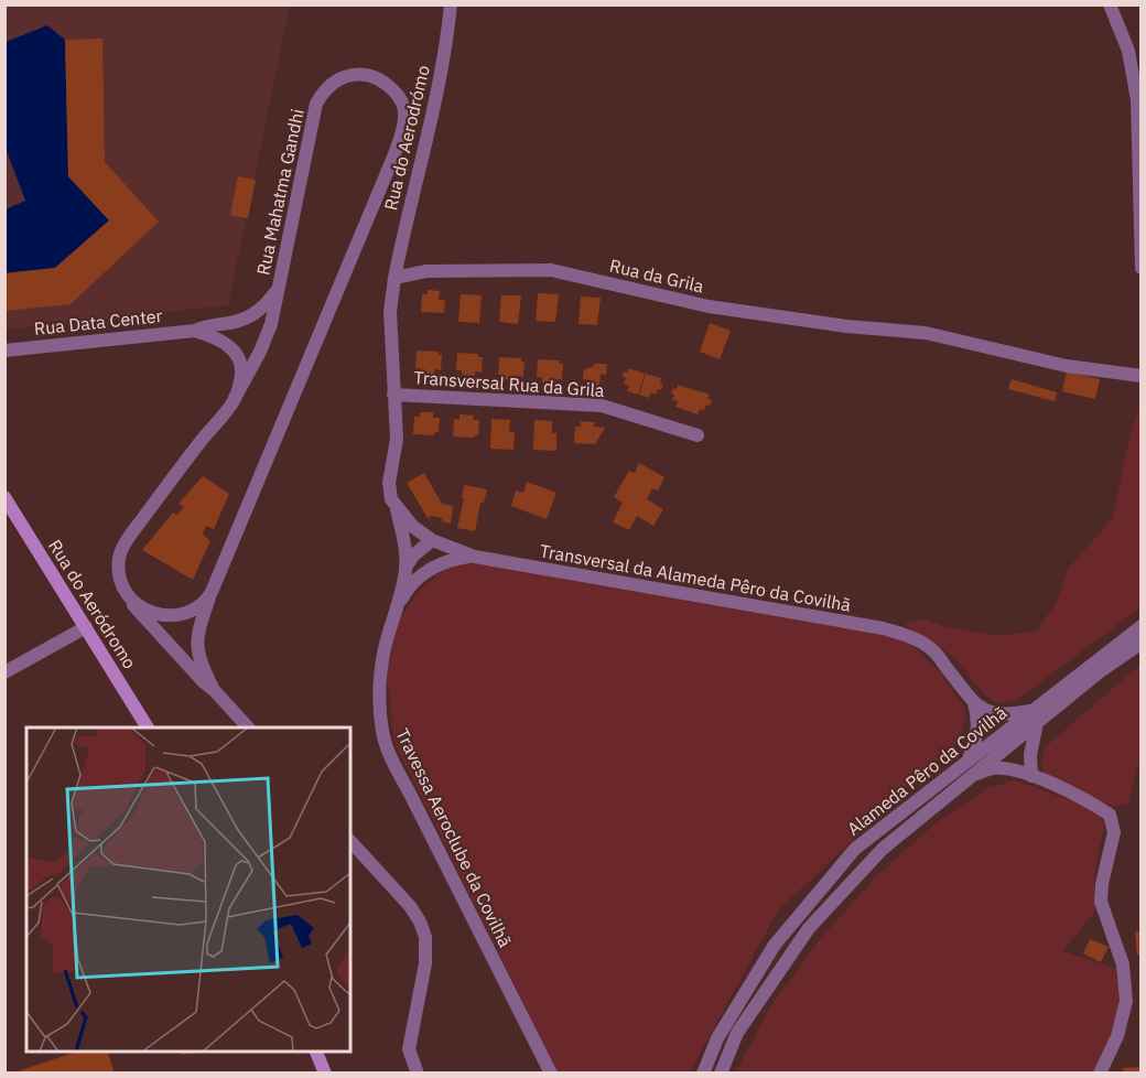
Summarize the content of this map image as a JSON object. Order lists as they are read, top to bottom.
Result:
{
  "streets": {
    "main road": ["Rua do Aeródromo"],
    "street": [
      "Rua do Aerodrómo",
      "Rua Mahatma Gandhi",
      "Rua da Grila",
      "Rua Data Center",
      "Transversal Rua da Grila",
      "Transversal da Alameda Pêro da Covilhã",
      "Alameda Pêro da Covilhã",
      "Travessa Aeroclube da Covilhã"
    ]
  },
  "crossings": [
    ["Rua do Aerodrómo", "Rua da Grila"],
    ["Rua Mahatma Gandhi", "Rua Data Center"],
    ["Transversal da Alameda Pêro da Covilhã", "Travessa Aeroclube da Covilhã"]
  ]
}
